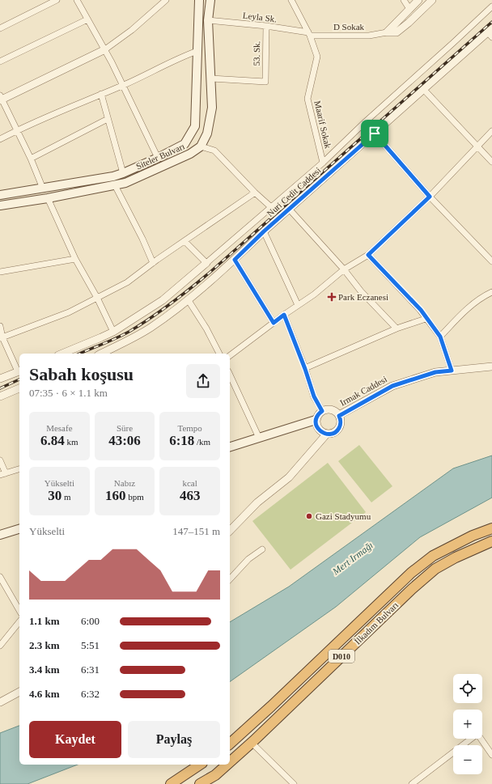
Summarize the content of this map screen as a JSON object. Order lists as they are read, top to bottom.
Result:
{
  "streets": {
    "highway": ["İlkadım Bulvarı", "D010"],
    "main road": ["Siteler Bulvarı"],
    "street": [
      "Leyla Sk.",
      "D Sokak",
      "53. Sk.",
      "Maarif Sokak",
      "Nuri Cedit Caddesi",
      "Irmak Caddesi"
    ]
  },
  "crossings": [
    ["Leyla Sk.", "D Sokak"],
    ["Leyla Sk.", "53. Sk."],
    ["Leyla Sk.", "Maarif Sokak"],
    ["D Sokak", "Maarif Sokak"]
  ],
  "water": ["Mert Irmağı"],
  "places": {
    "health": ["Park Eczanesi"],
    "other": ["Gazi Stadyumu"]
  },
  "page": {
    "heading": ["Sabah koşusu", "07:35 · 6 × 1.1 km"],
    "stats": [
      ["Mesafe", "6.84 km"],
      ["Süre", "43:06"],
      ["Tempo", "6:18 /km"],
      ["Yükselti", "30 m"],
      ["Nabız", "160 bpm"],
      ["kcal", "463"]
    ],
    "chart": ["Yükselti", "147–151 m"],
    "list": [
      {
        "name": "1.1 km",
        "note": "6:00"
      },
      {
        "name": "2.3 km",
        "note": "5:51"
      },
      {
        "name": "3.4 km",
        "note": "6:31"
      },
      {
        "name": "4.6 km",
        "note": "6:32"
      }
    ],
    "map_buttons": ["+", "−"],
    "buttons": ["Kaydet", "Paylaş"]
  }
}
